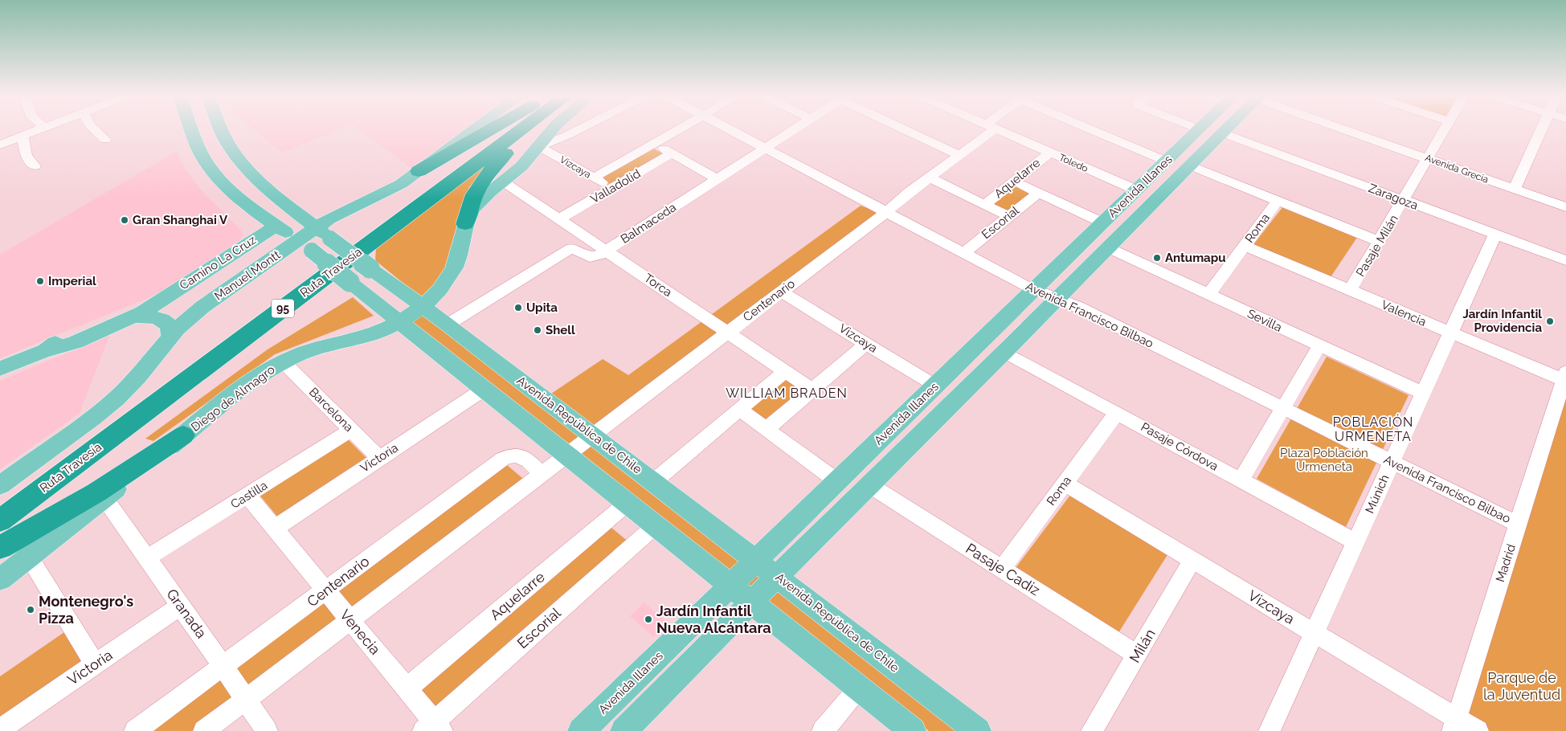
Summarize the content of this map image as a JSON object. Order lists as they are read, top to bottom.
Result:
{
  "streets": {
    "highway": ["Ruta Travesía", "95"],
    "main road": [
      "Avenida Illanes",
      "Camino La Cruz",
      "Manuel Montt",
      "Diego de Almagro",
      "Avenida República de Chile"
    ],
    "street": [
      "Toledo",
      "Vizcaya",
      "Avenida Grecia",
      "Aquelarre",
      "Valladolid",
      "Zaragoza",
      "Escorial",
      "Balmaceda",
      "Roma",
      "Pasaje Milán",
      "Torca",
      "Centenario",
      "Valencia",
      "Avenida Francisco Bilbao",
      "Sevilla",
      "Barcelona",
      "Pasaje Córdova",
      "Victoria",
      "Múnich",
      "Castilla",
      "Madrid",
      "Pasaje Cadiz",
      "Granada",
      "Venecia",
      "Milán"
    ]
  },
  "crossings": [
    ["Toledo", "Aquelarre"],
    ["Toledo", "Avenida Illanes"],
    ["Vizcaya", "Valladolid"],
    ["Vizcaya", "Avenida Illanes"],
    ["Vizcaya", "Roma"],
    ["Vizcaya", "Centenario"],
    ["Vizcaya", "Diego de Almagro"],
    ["Vizcaya", "Múnich"],
    ["Vizcaya", "Madrid"],
    ["Vizcaya", "Milán"],
    ["Avenida Grecia", "Pasaje Milán"],
    ["Aquelarre", "Venecia"],
    ["Valladolid", "Torca"],
    ["Avenida Illanes", "Zaragoza"],
    ["Avenida Illanes", "Avenida Francisco Bilbao"],
    ["Avenida Illanes", "Sevilla"],
    ["Avenida Illanes", "Avenida República de Chile"],
    ["Avenida Illanes", "Pasaje Córdova"],
    ["Avenida Illanes", "Pasaje Cadiz"],
    ["Zaragoza", "Pasaje Milán"],
    ["Zaragoza", "Múnich"],
    ["Escorial", "Avenida Francisco Bilbao"],
    ["Escorial", "Venecia"],
    ["Balmaceda", "Torca"],
    ["Balmaceda", "Avenida Francisco Bilbao"],
    ["Roma", "Valencia"],
    ["Roma", "Sevilla"],
    ["Roma", "Pasaje Córdova"],
    ["Roma", "Pasaje Cadiz"],
    ["Pasaje Milán", "Valencia"],
    ["Manuel Montt", "Avenida República de Chile"],
    ["Torca", "Centenario"],
    ["Torca", "Diego de Almagro"],
    ["Centenario", "Avenida Francisco Bilbao"],
    ["Centenario", "Avenida República de Chile"],
    ["Centenario", "Granada"],
    ["Centenario", "Venecia"],
    ["Valencia", "Múnich"],
    ["Valencia", "Madrid"],
    ["Avenida Francisco Bilbao", "Múnich"],
    ["Avenida Francisco Bilbao", "Madrid"],
    ["Sevilla", "Múnich"],
    ["Diego de Almagro", "Barcelona"],
    ["Diego de Almagro", "Avenida República de Chile"],
    ["Diego de Almagro", "Granada"],
    ["Barcelona", "Victoria"],
    ["Barcelona", "Castilla"],
    ["Pasaje Córdova", "Múnich"],
    ["Victoria", "Granada"],
    ["Victoria", "Venecia"],
    ["Castilla", "Granada"],
    ["Castilla", "Venecia"],
    ["Pasaje Cadiz", "Milán"]
  ],
  "districts": ["WILLIAM BRADEN", "POBLACIÓN URMENETA"],
  "parks": ["Plaza Población Urmeneta", "Parque de la Juventud"],
  "places": [
    "Gran Shanghai V",
    "Antumapu",
    "Imperial",
    "Upita",
    "Jardín Infantil Providencia",
    "Shell",
    "Montenegro's Pizza",
    "Jardín Infantil Nueva Alcántara"
  ]
}
